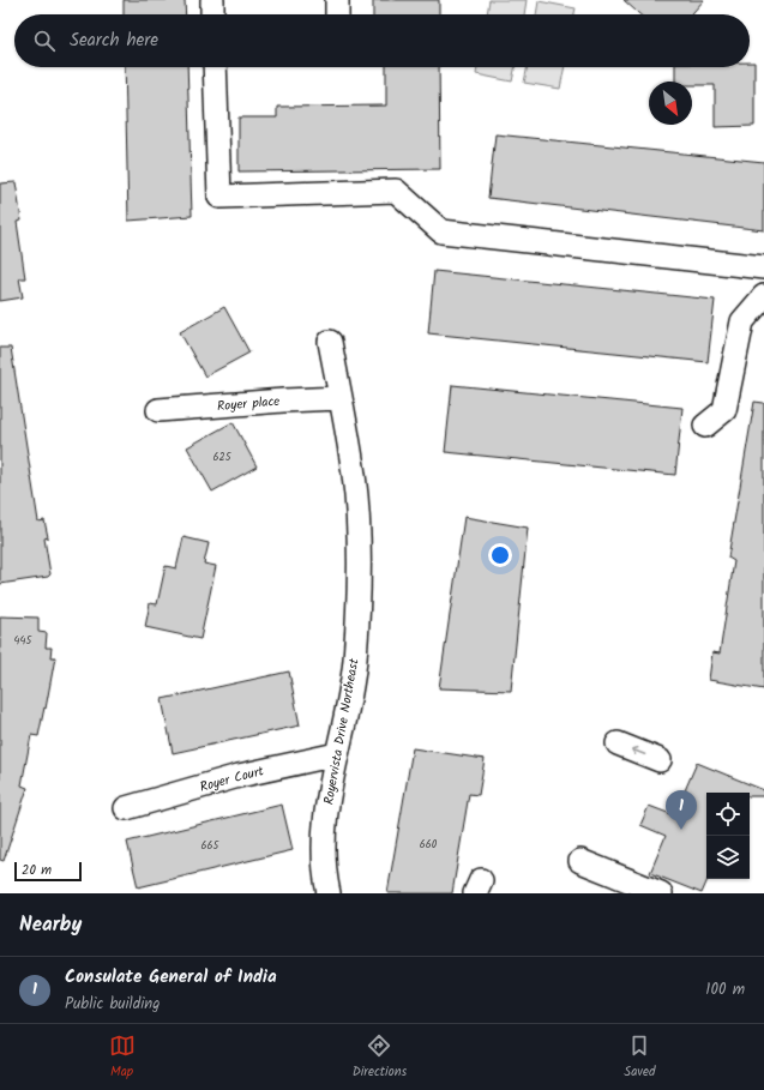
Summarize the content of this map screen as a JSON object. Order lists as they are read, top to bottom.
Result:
{
  "streets": {
    "street": ["Royer place", "Royervista Drive Northeast", "Royer Court"]
  },
  "crossings": [
    ["Royer place", "Royervista Drive Northeast"],
    ["Royervista Drive Northeast", "Royer Court"]
  ],
  "house_numbers": [
    "625",
    "445",
    "660",
    "665"
  ],
  "scale_bar": "20 m",
  "north": "bottom right",
  "page": {
    "search": "Search here",
    "pins": "1",
    "scale": "20 m",
    "heading": "Nearby",
    "list": [
      {
        "mark": "1",
        "name": "Consulate General of India",
        "note": "Public building",
        "value": "100 m"
      }
    ],
    "nav": ["Map", "Directions", "Saved"]
  }
}
